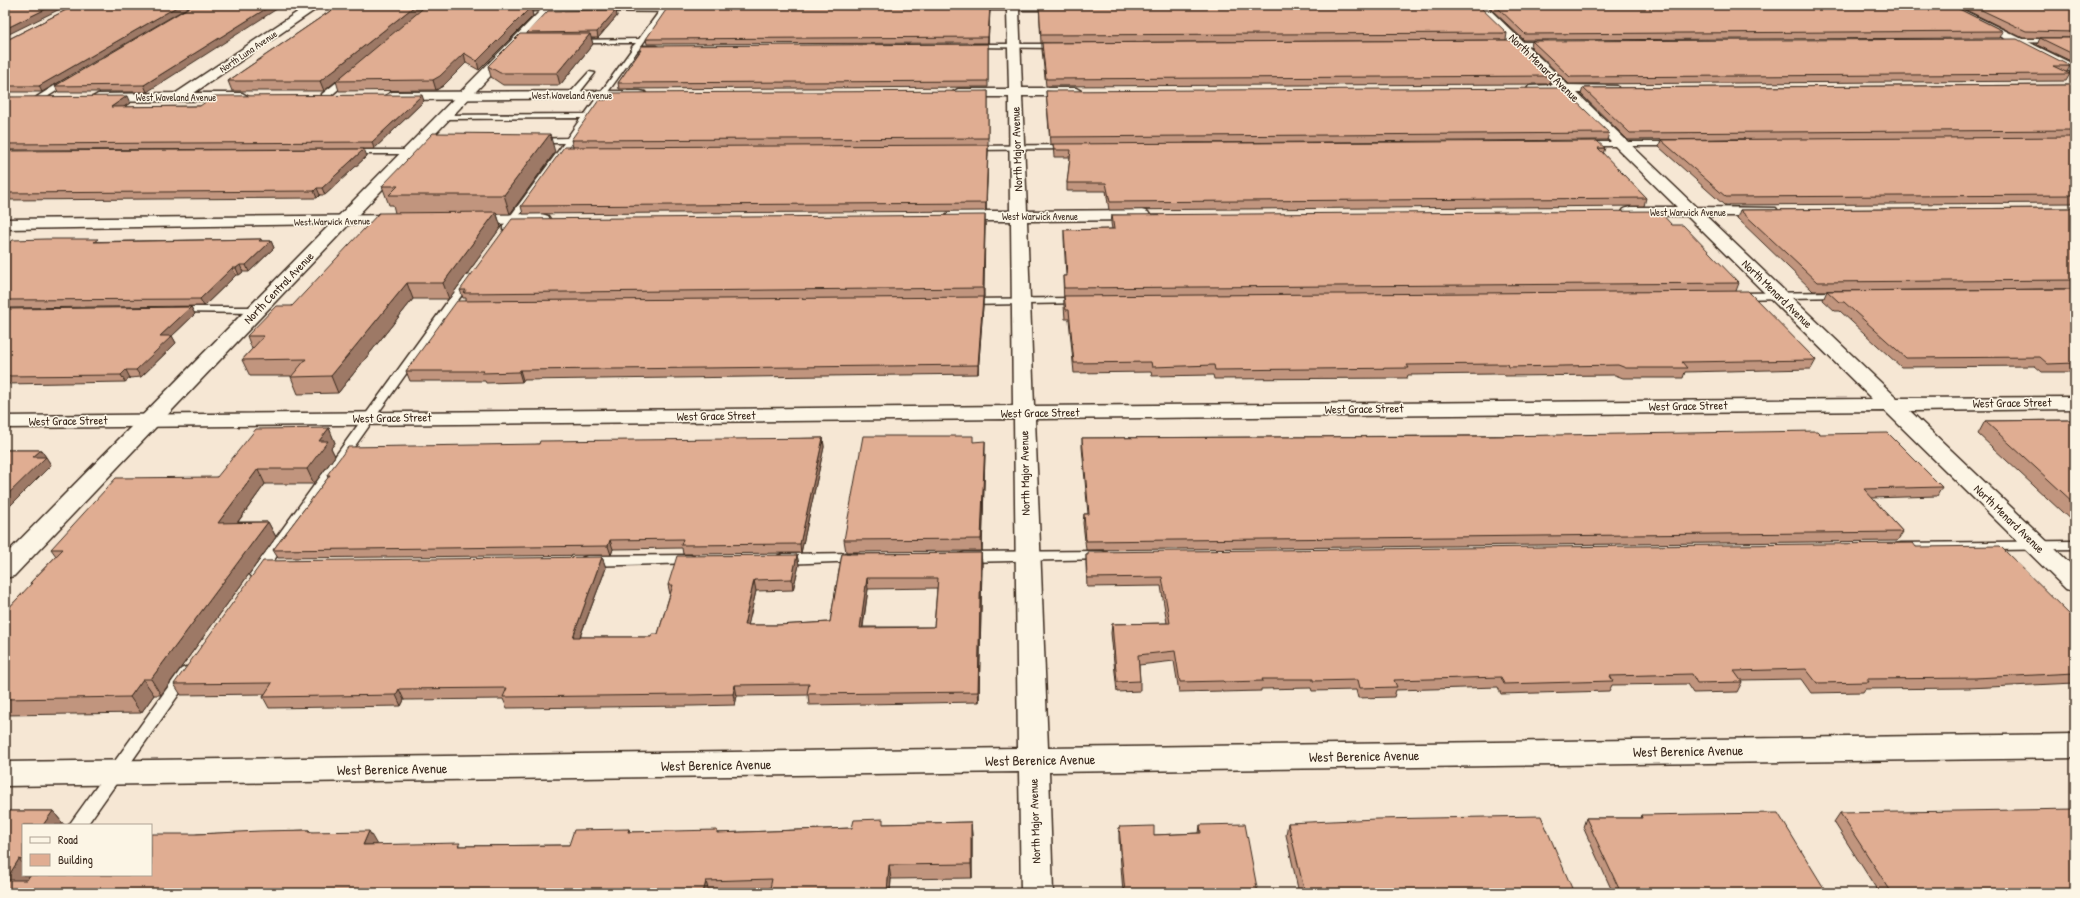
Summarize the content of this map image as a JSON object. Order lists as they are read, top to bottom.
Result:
{
  "streets": {
    "street": [
      "North Luna Avenue",
      "North Menard Avenue",
      "West Waveland Avenue",
      "North Major Avenue",
      "West Warwick Avenue",
      "North Central Avenue",
      "West Grace Street",
      "West Berenice Avenue"
    ]
  },
  "crossings": [
    ["North Luna Avenue", "West Waveland Avenue"],
    ["North Menard Avenue", "West Warwick Avenue"],
    ["North Menard Avenue", "West Grace Street"],
    ["West Waveland Avenue", "North Central Avenue"],
    ["North Major Avenue", "West Warwick Avenue"],
    ["North Major Avenue", "West Grace Street"],
    ["North Major Avenue", "West Berenice Avenue"],
    ["West Warwick Avenue", "North Central Avenue"],
    ["North Central Avenue", "West Grace Street"]
  ],
  "legend": ["Road", "Building"]
}
